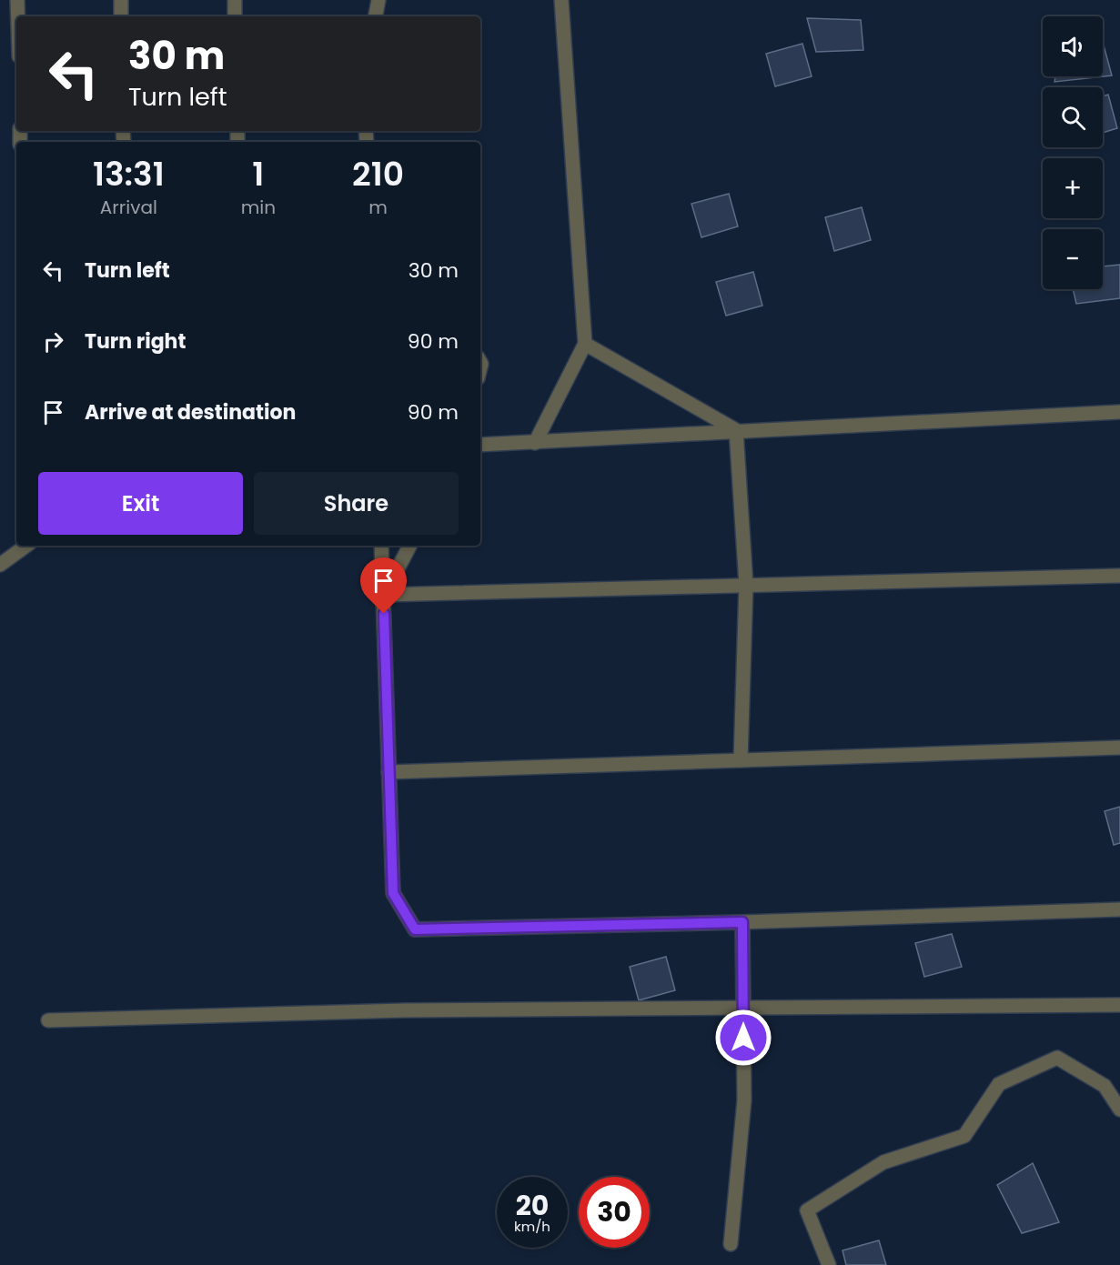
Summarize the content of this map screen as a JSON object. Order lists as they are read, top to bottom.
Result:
{
  "page": {
    "map_buttons": ["+", "−"],
    "turn": ["30 m", "Turn left"],
    "eta": [
      "13:31",
      "Arrival",
      "1",
      "min",
      "210",
      "m"
    ],
    "list": [
      {
        "name": "Turn left",
        "value": "30 m"
      },
      {
        "name": "Turn right",
        "value": "90 m"
      },
      {
        "name": "Arrive at destination",
        "value": "90 m"
      }
    ],
    "buttons": ["Exit", "Share"],
    "speed": "20 km/h",
    "limit": "30"
  }
}
